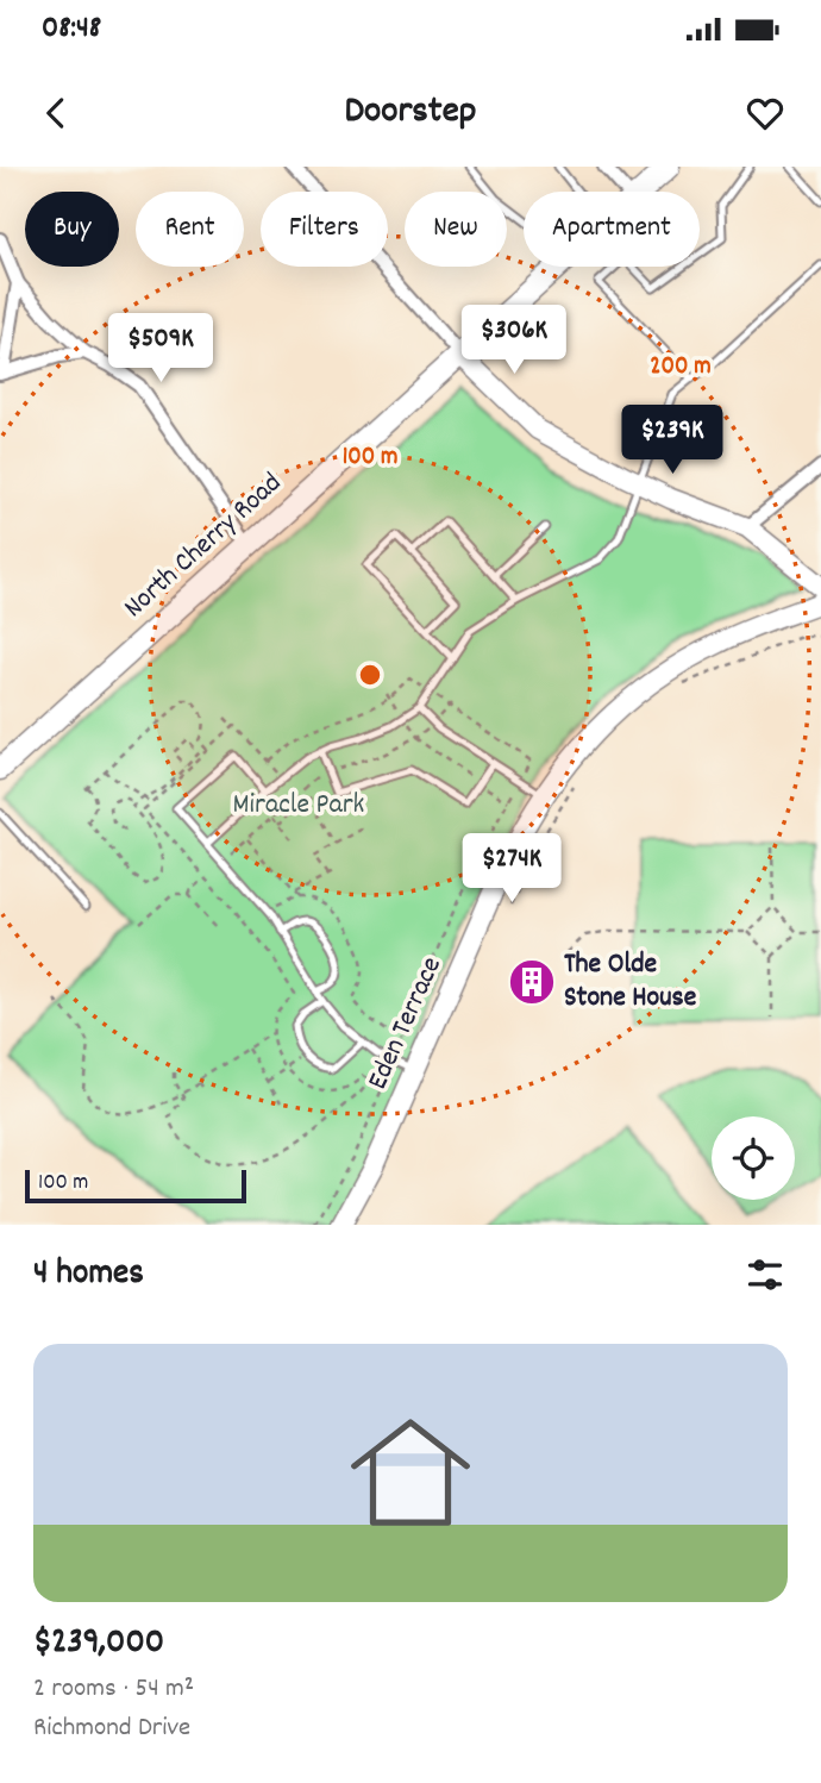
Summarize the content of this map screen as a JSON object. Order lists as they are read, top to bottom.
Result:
{
  "streets": {
    "main road": ["North Cherry Road"],
    "street": ["Eden Terrace"]
  },
  "parks": ["Miracle Park"],
  "places": {
    "building": ["The Olde Stone House"]
  },
  "scale_bar": "100 m",
  "page": {
    "status": "08:48",
    "header": "Doorstep",
    "chip": [
      "Buy",
      "Rent",
      "Filters",
      "New",
      "Apartment"
    ],
    "price": [
      "$306K",
      "$509K",
      "$239K",
      "$274K"
    ],
    "scale": "100 m",
    "heading": "4 homes",
    "list": [
      {
        "name": "$239,000",
        "note": "2 rooms · 54 m² · Richmond Drive"
      }
    ]
  },
  "rings": ["200 m", "100 m"]
}
